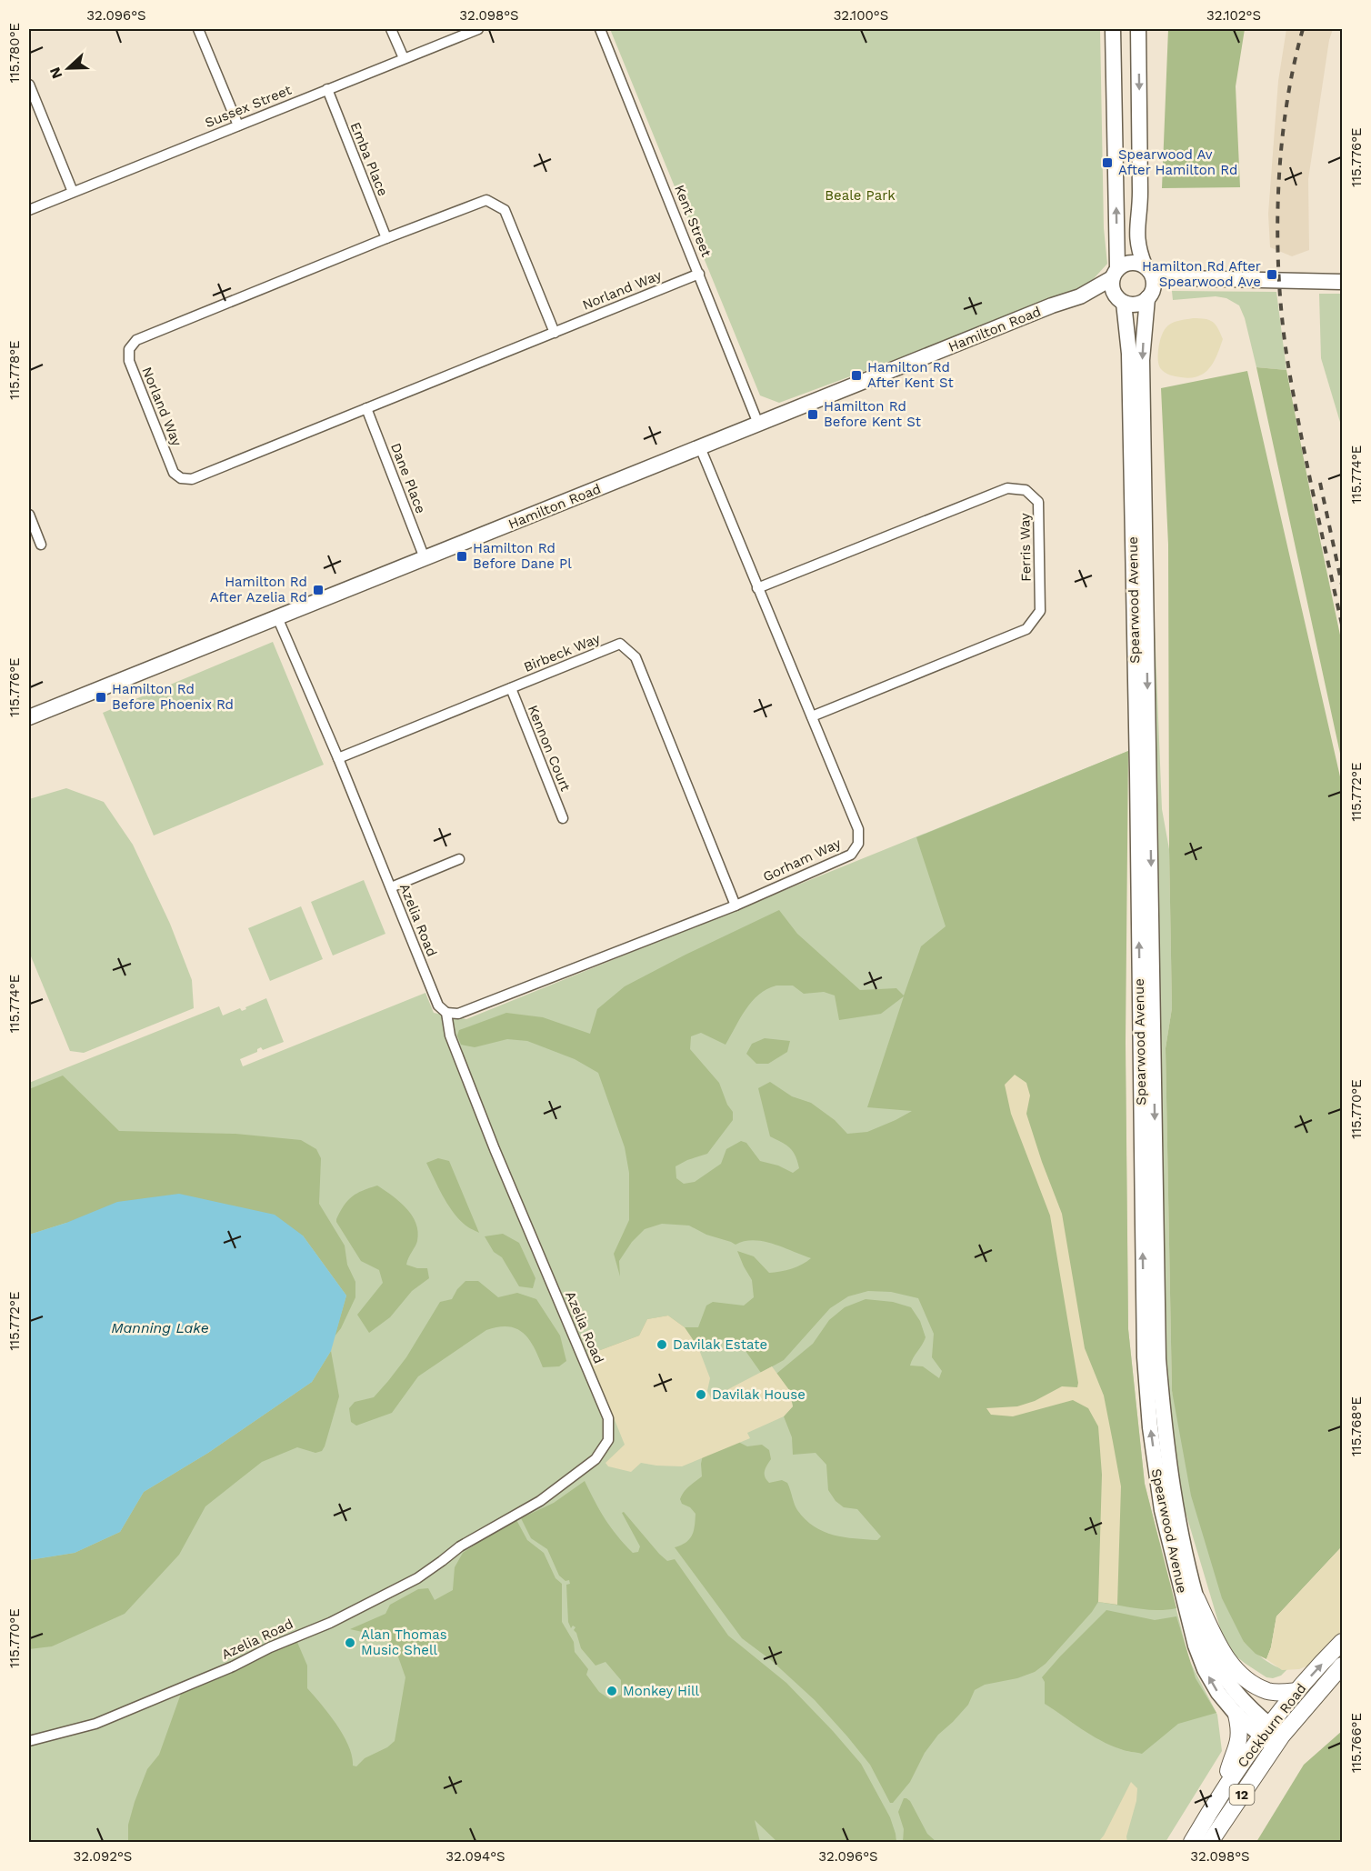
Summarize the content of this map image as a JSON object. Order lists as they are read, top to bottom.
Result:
{
  "streets": {
    "main road": [
      "Hamilton Road",
      "Spearwood Avenue",
      "Cockburn Road",
      "12"
    ],
    "street": [
      "Sussex Street",
      "Emba Place",
      "Kent Street",
      "Norland Way",
      "Dane Place",
      "Ferris Way",
      "Birbeck Way",
      "Kennon Court",
      "Gorham Way",
      "Azelia Road"
    ]
  },
  "crossings": [
    ["Sussex Street", "Emba Place"],
    ["Emba Place", "Norland Way"],
    ["Kent Street", "Norland Way"],
    ["Kent Street", "Hamilton Road"],
    ["Norland Way", "Dane Place"],
    ["Hamilton Road", "Dane Place"],
    ["Hamilton Road", "Spearwood Avenue"],
    ["Hamilton Road", "Gorham Way"],
    ["Hamilton Road", "Azelia Road"],
    ["Ferris Way", "Gorham Way"],
    ["Spearwood Avenue", "Cockburn Road"],
    ["Birbeck Way", "Kennon Court"],
    ["Birbeck Way", "Gorham Way"],
    ["Birbeck Way", "Azelia Road"],
    ["Gorham Way", "Azelia Road"]
  ],
  "water": ["Manning Lake"],
  "parks": ["Beale Park"],
  "places": {
    "transit": [
      "Spearwood Av After Hamilton Rd",
      "Hamilton Rd After Spearwood Ave",
      "Hamilton Rd After Kent St",
      "Hamilton Rd Before Kent St",
      "Hamilton Rd Before Dane Pl",
      "Hamilton Rd After Azelia Rd",
      "Hamilton Rd Before Phoenix Rd"
    ],
    "other": [
      "Davilak Estate",
      "Davilak House",
      "Alan Thomas Music Shell",
      "Monkey Hill"
    ]
  },
  "north": "left",
  "coordinates": [
    "32.096°S",
    "32.098°S",
    "32.100°S",
    "32.102°S",
    "115.780°E",
    "115.776°E",
    "115.778°E",
    "115.774°E",
    "115.772°E",
    "115.770°E",
    "115.768°E",
    "115.766°E",
    "32.092°S",
    "32.094°S"
  ]
}
